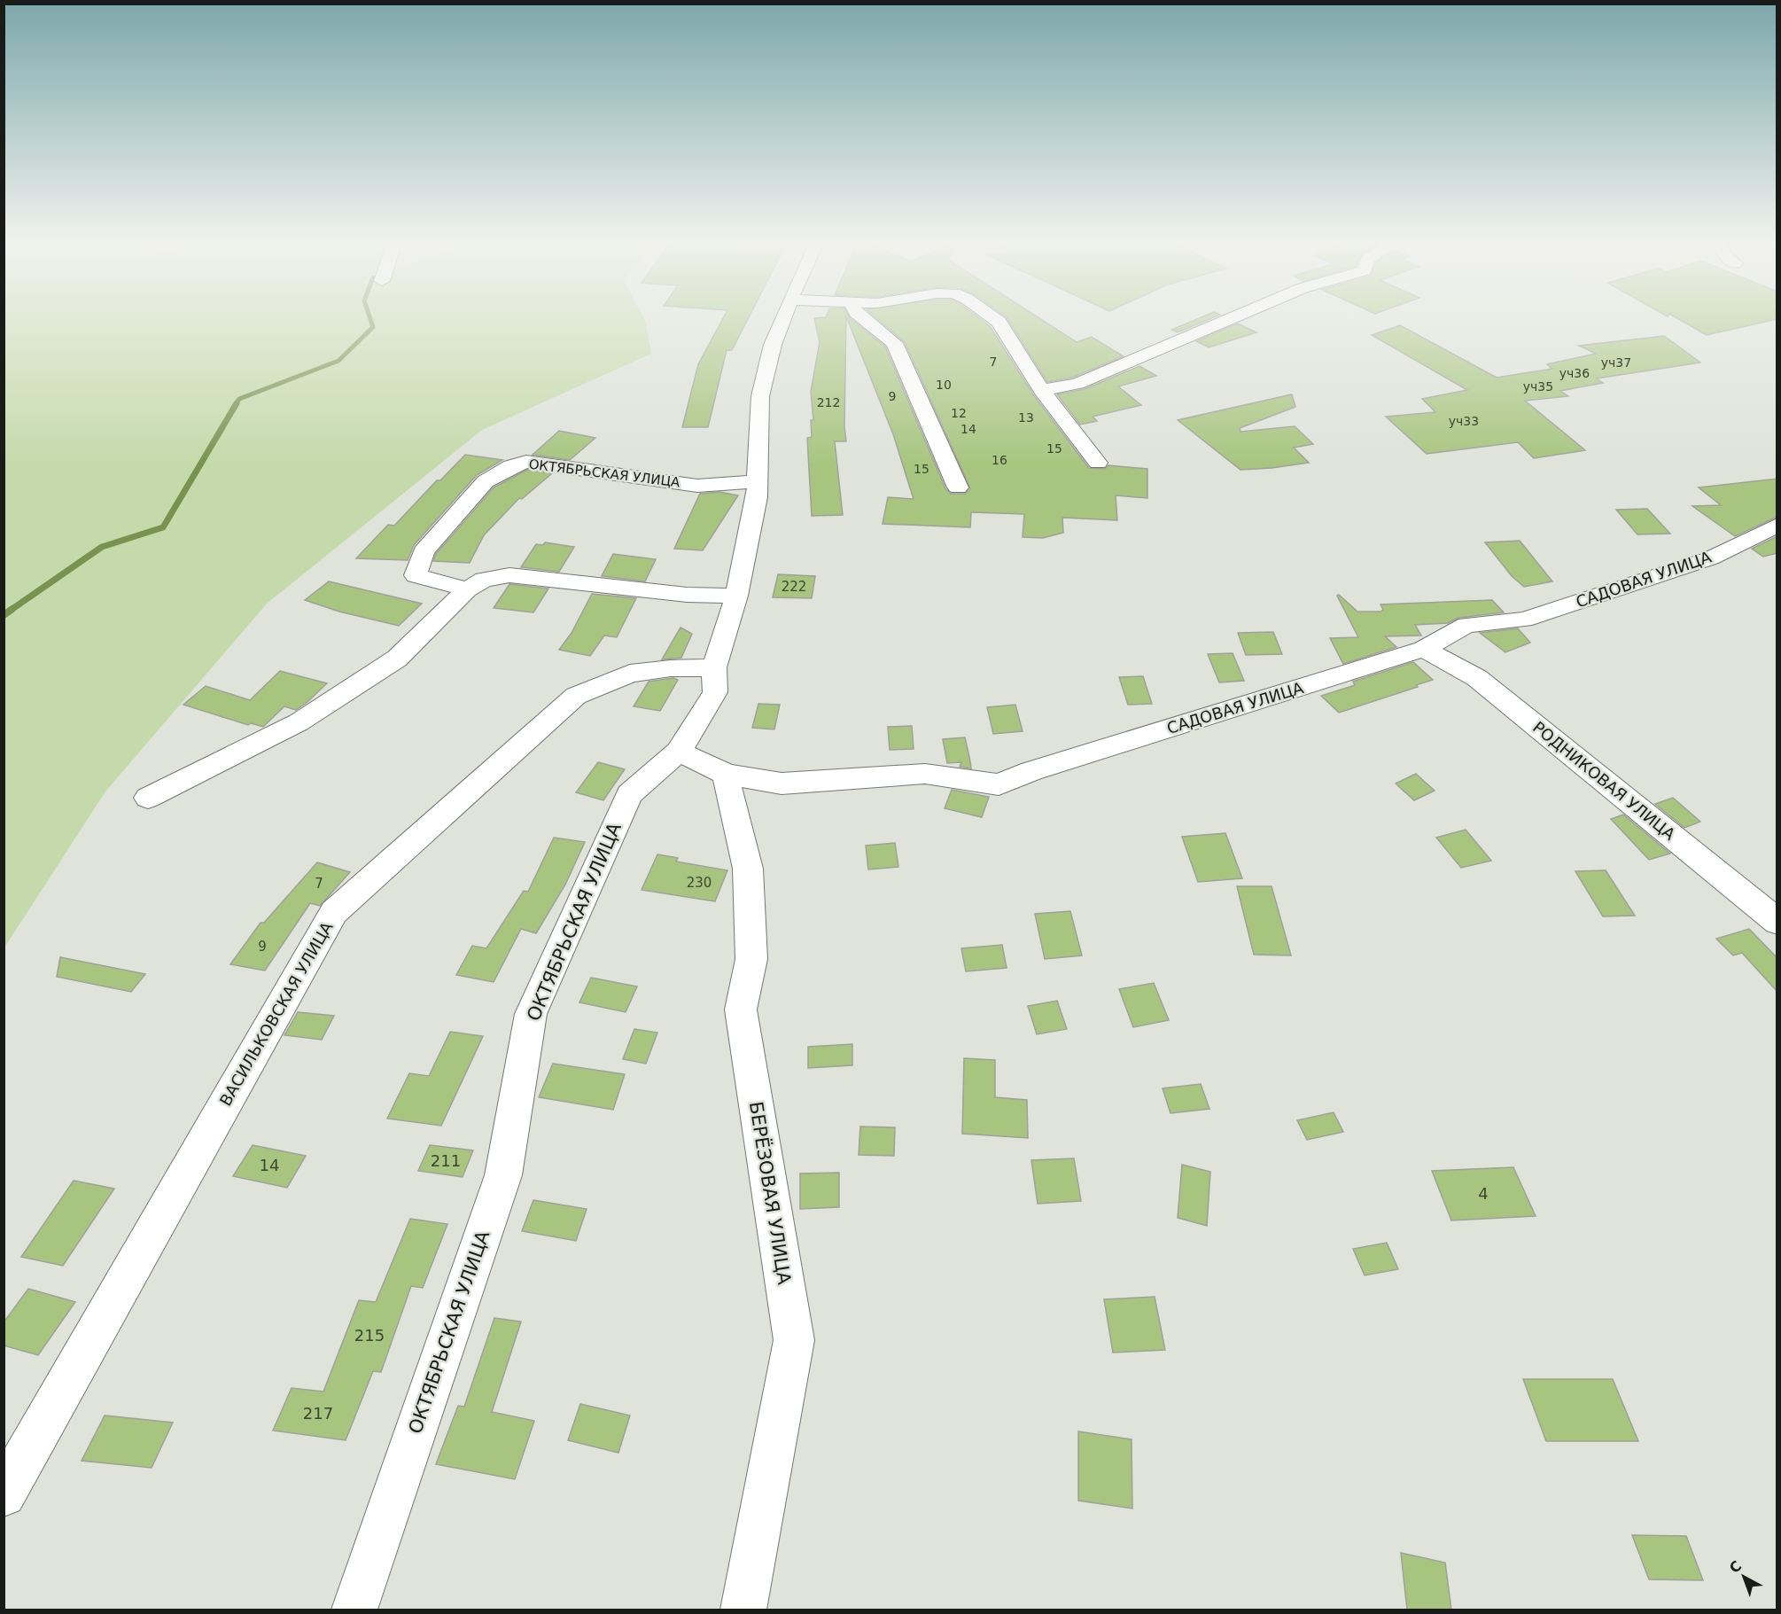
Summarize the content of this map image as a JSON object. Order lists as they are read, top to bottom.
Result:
{
  "streets": {
    "street": [
      "ОКТЯБРЬСКАЯ УЛИЦА",
      "САДОВАЯ УЛИЦА",
      "РОДНИКОВАЯ УЛИЦА",
      "ВАСИЛЬКОВСКАЯ УЛИЦА",
      "БЕРЁЗОВАЯ УЛИЦА"
    ]
  },
  "crossings": [
    ["ОКТЯБРЬСКАЯ УЛИЦА", "САДОВАЯ УЛИЦА"],
    ["ОКТЯБРЬСКАЯ УЛИЦА", "ВАСИЛЬКОВСКАЯ УЛИЦА"],
    ["САДОВАЯ УЛИЦА", "РОДНИКОВАЯ УЛИЦА"],
    ["САДОВАЯ УЛИЦА", "БЕРЁЗОВАЯ УЛИЦА"]
  ],
  "house_numbers": [
    "7",
    "уч37",
    "уч36",
    "10",
    "уч35",
    "9",
    "212",
    "12",
    "13",
    "уч33",
    "14",
    "15",
    "16",
    "15",
    "222",
    "230",
    "7",
    "9",
    "211",
    "14",
    "4",
    "215",
    "217"
  ],
  "north": "top left"
}
